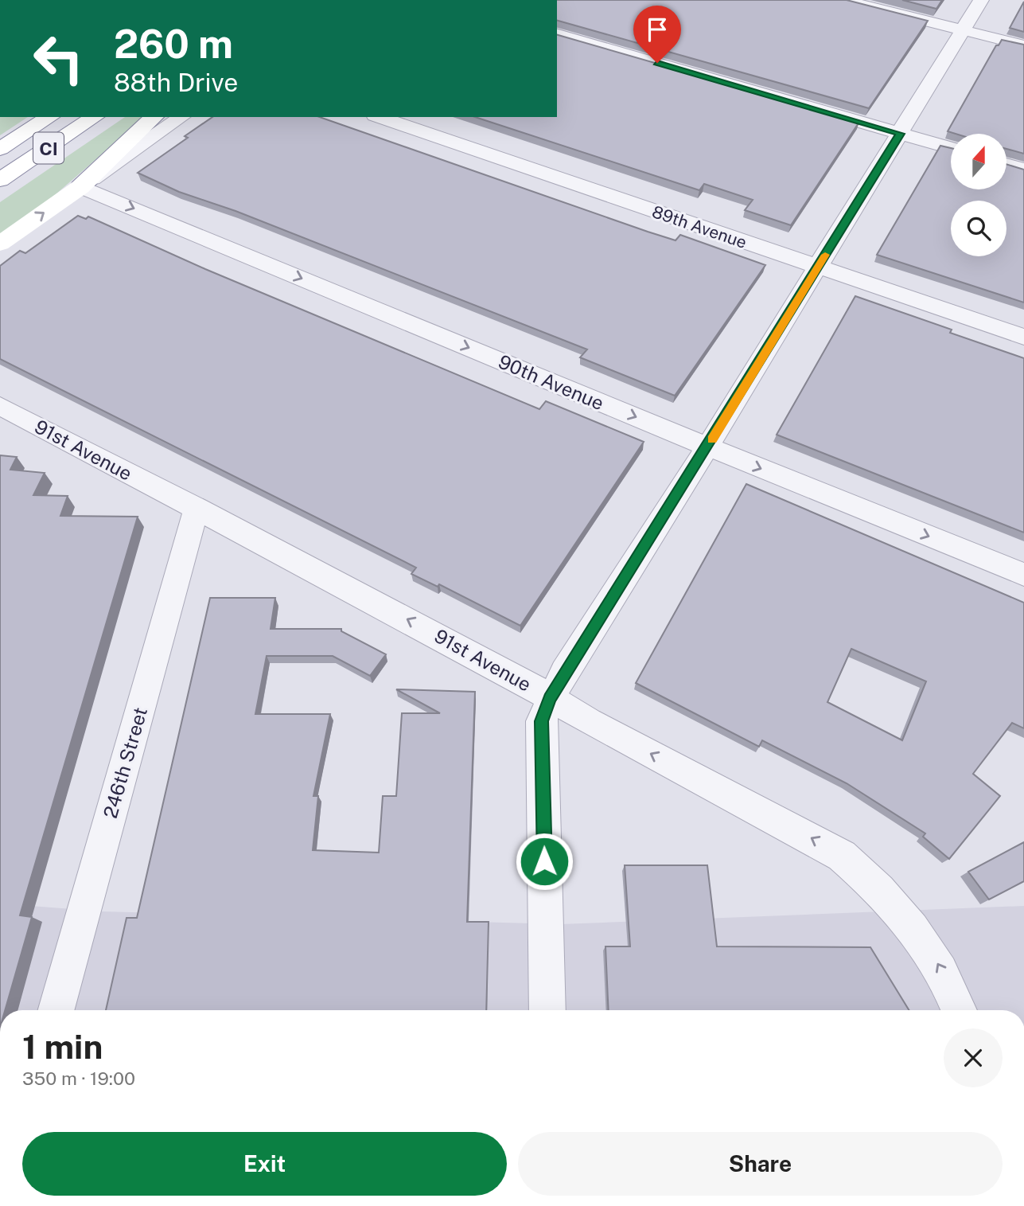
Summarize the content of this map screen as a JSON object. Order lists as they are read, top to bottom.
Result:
{
  "streets": {
    "main road": ["CI"],
    "street": [
      "89th Avenue",
      "90th Avenue",
      "91st Avenue",
      "246th Street"
    ]
  },
  "crossings": [
    ["91st Avenue", "246th Street"]
  ],
  "one_way": ["90th Avenue", "91st Avenue"],
  "north": "top",
  "page": {
    "turn": ["260 m", "88th Drive"],
    "heading": ["1 min", "350 m · 19:00"],
    "buttons": ["Exit", "Share"]
  }
}
